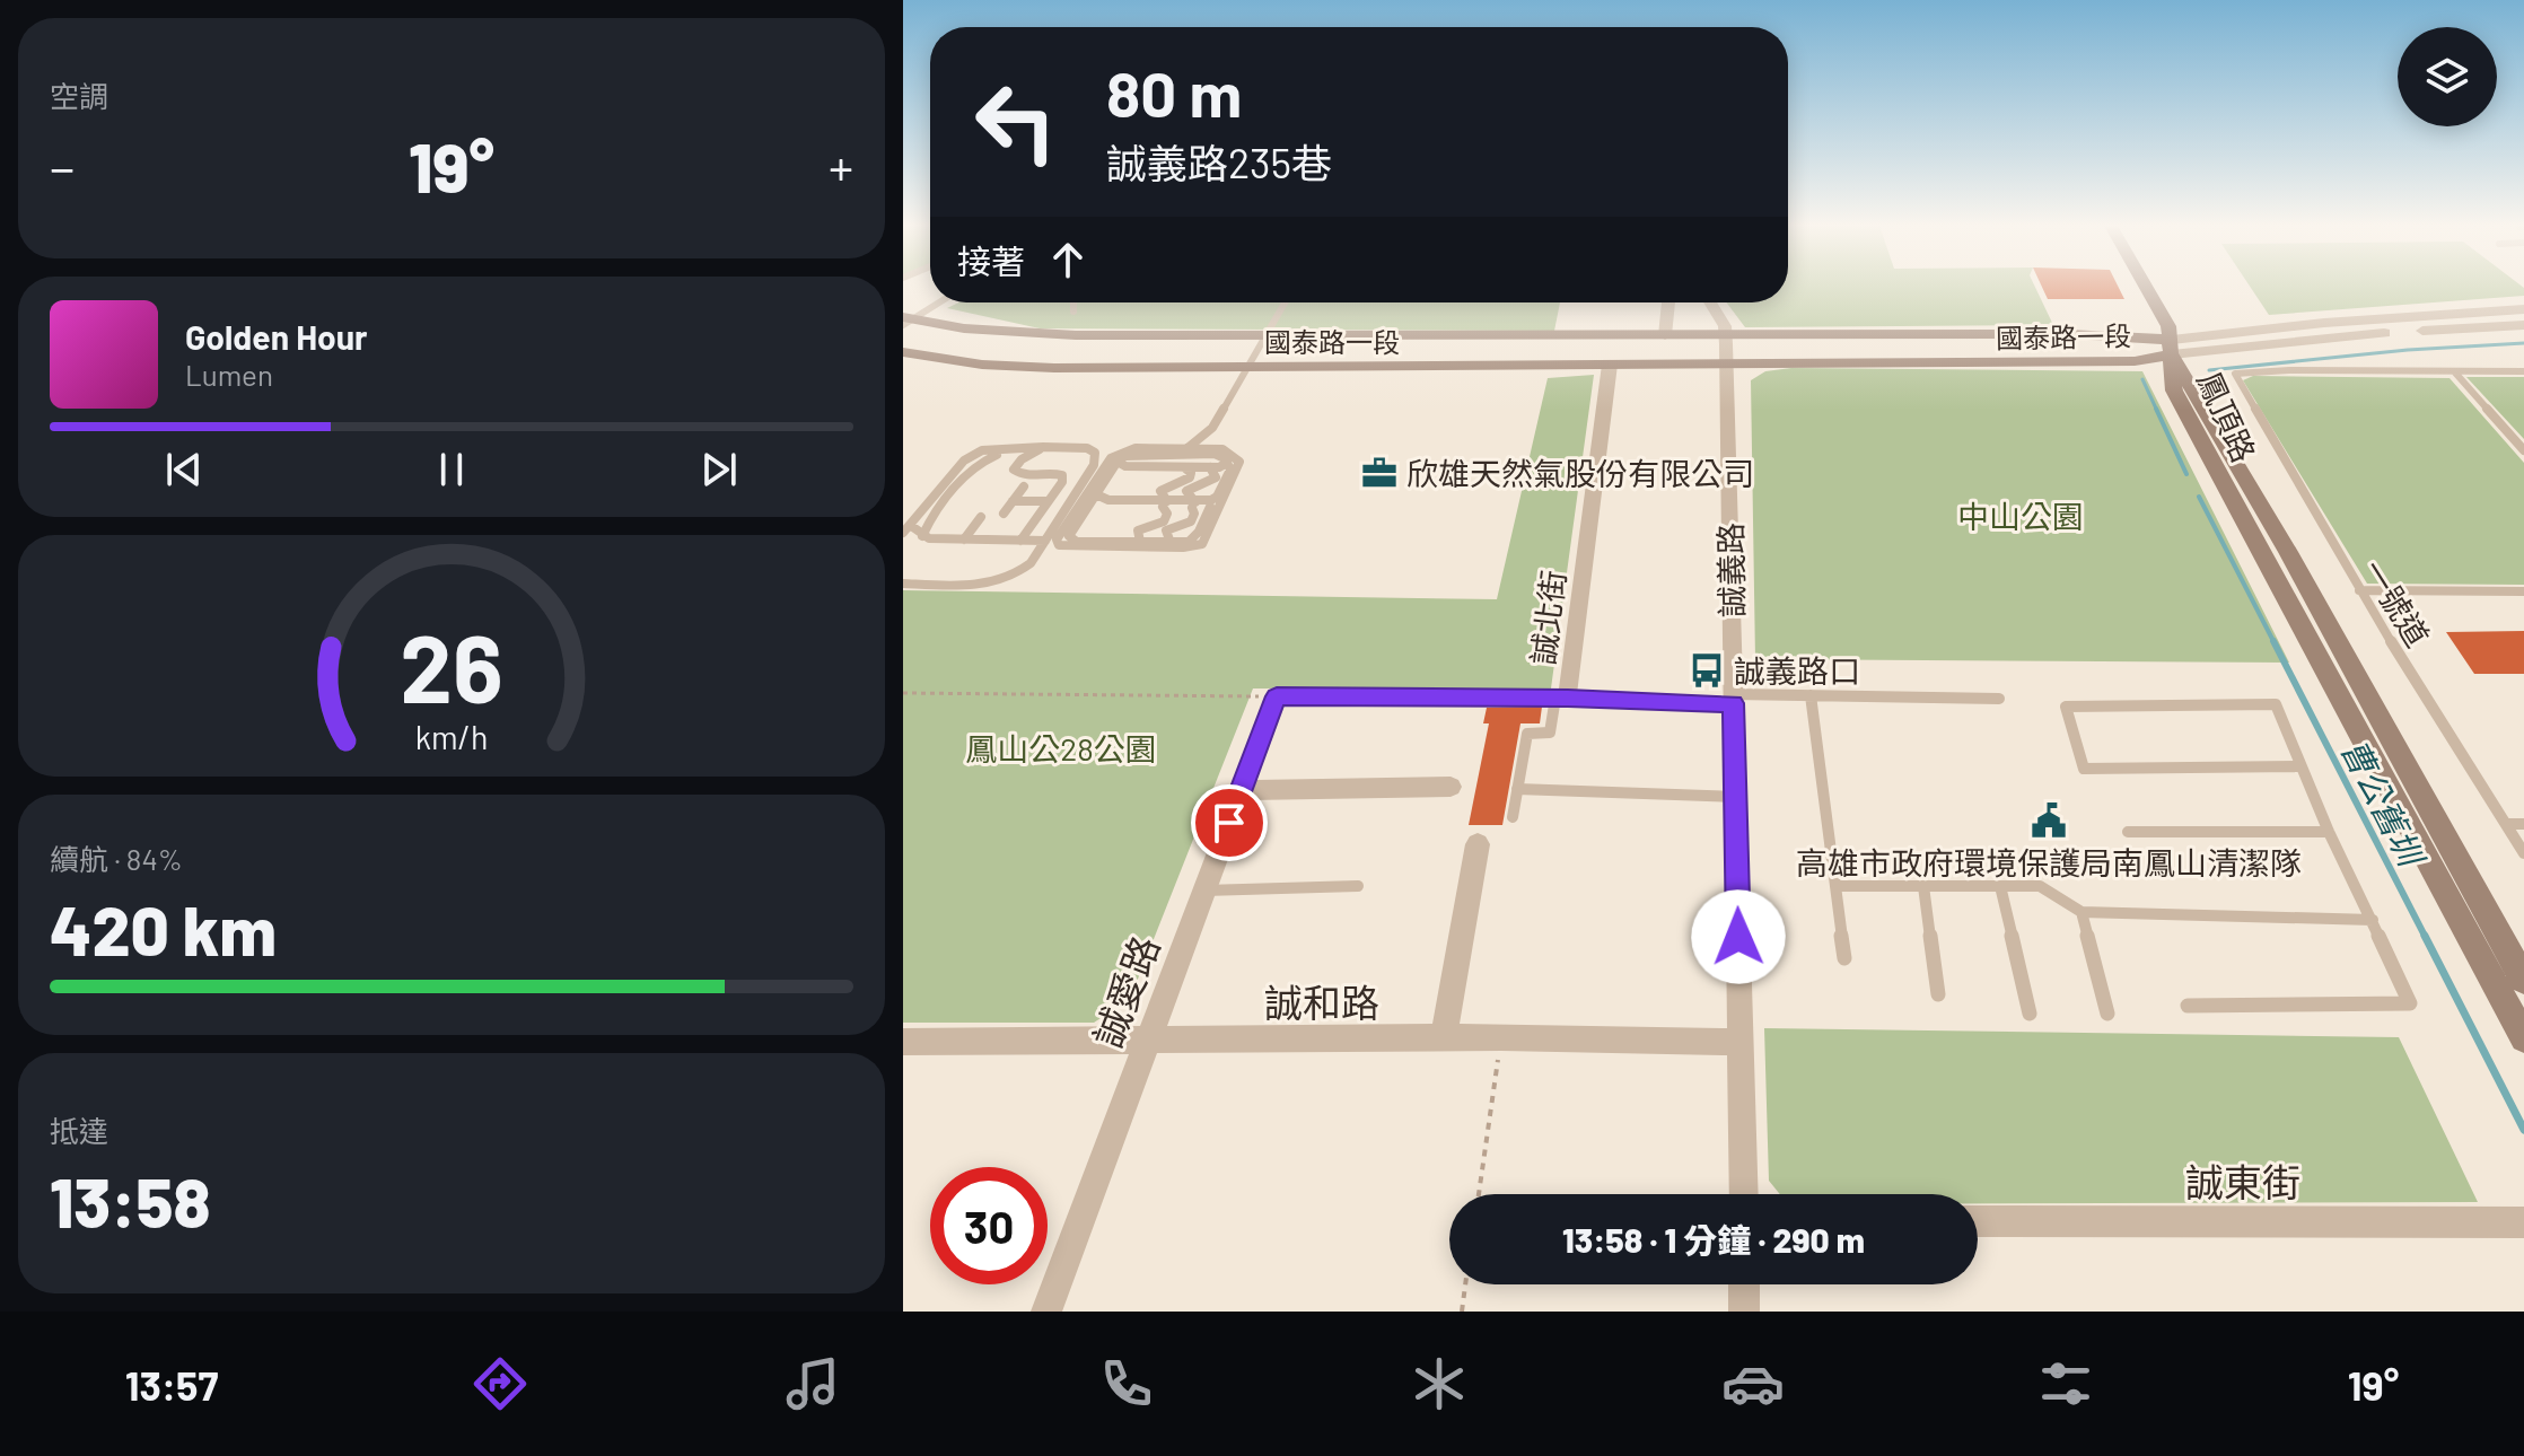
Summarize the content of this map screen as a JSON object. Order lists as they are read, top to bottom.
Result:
{
  "streets": {
    "street": [
      "國泰路一段",
      "鳳頂路",
      "誠義路",
      "誠北街",
      "誠愛路",
      "誠和路",
      "誠東街"
    ],
    "lane": ["一號道"]
  },
  "crossings": [
    ["國泰路一段", "鳳頂路"],
    ["國泰路一段", "誠義路"],
    ["國泰路一段", "誠北街"],
    ["誠義路", "誠和路"],
    ["誠北街", "誠愛路"],
    ["誠愛路", "誠和路"]
  ],
  "water": ["曹公舊圳"],
  "parks": ["中山公園", "鳳山公28公園"],
  "places": {
    "office": ["欣雄天然氣股份有限公司"],
    "bus stop": ["誠義路口"],
    "public building": ["高雄市政府環境保護局南鳳山清潔隊"]
  },
  "page": {
    "tile": [
      "空調",
      ["續航 · 84%", "420 km"],
      ["抵達", "13:58"]
    ],
    "turn": ["80 m", "誠義路235巷"],
    "heat": ["−", "19°", "+"],
    "then": "接著",
    "song": ["Golden Hour", "Lumen"],
    "limit": "30",
    "trip": "13:58 · 1 分鐘 · 290 m",
    "tabs": ["13:57", "19°"],
    "gauge": ["26", "km/h"]
  }
}
